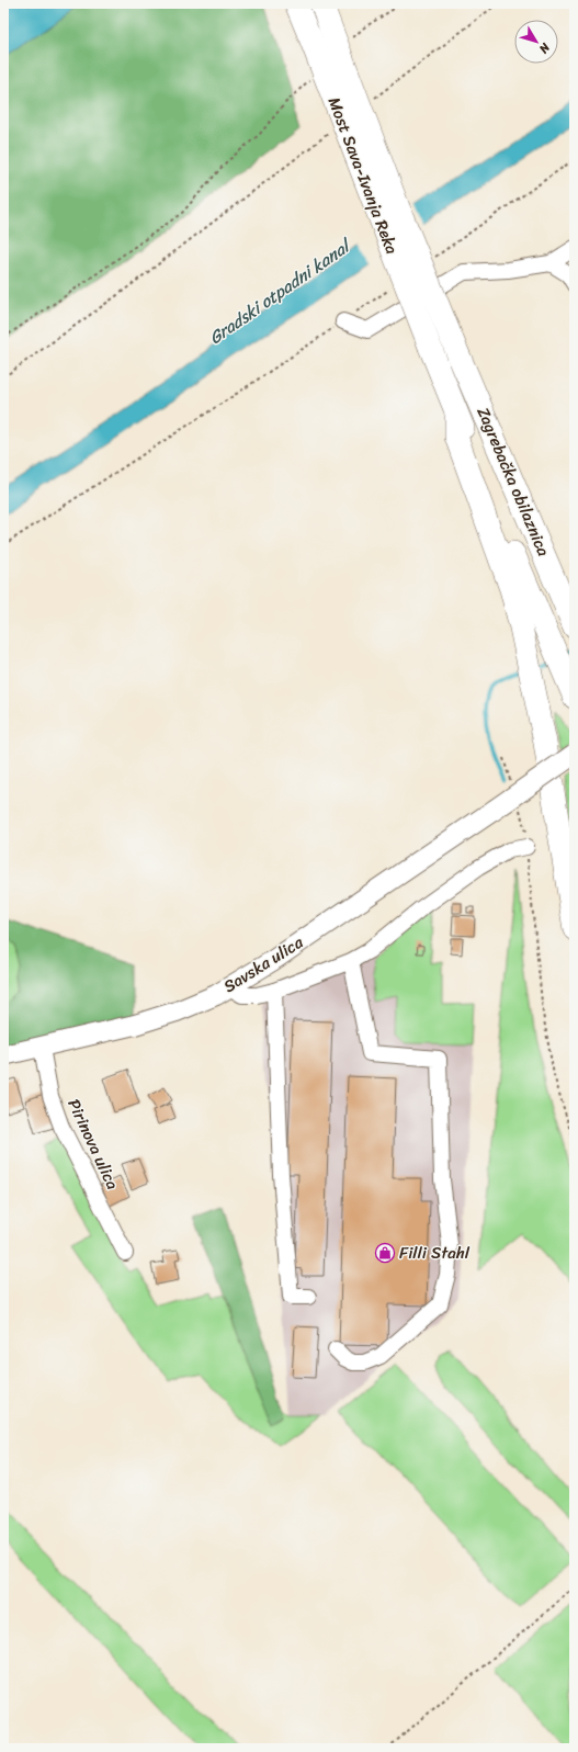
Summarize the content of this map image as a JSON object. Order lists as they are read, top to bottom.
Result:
{
  "streets": {
    "highway": ["Most Sava-Ivanja Reka", "Zagrebačka obilaznica"],
    "main road": ["Savska ulica"],
    "street": ["Pirinova ulica"]
  },
  "crossings": [
    ["Most Sava-Ivanja Reka", "Zagrebačka obilaznica"],
    ["Savska ulica", "Pirinova ulica"]
  ],
  "water": ["Gradski otpadni kanal"],
  "places": {
    "shop": ["Filli Stahl"]
  },
  "north": "bottom right"
}
